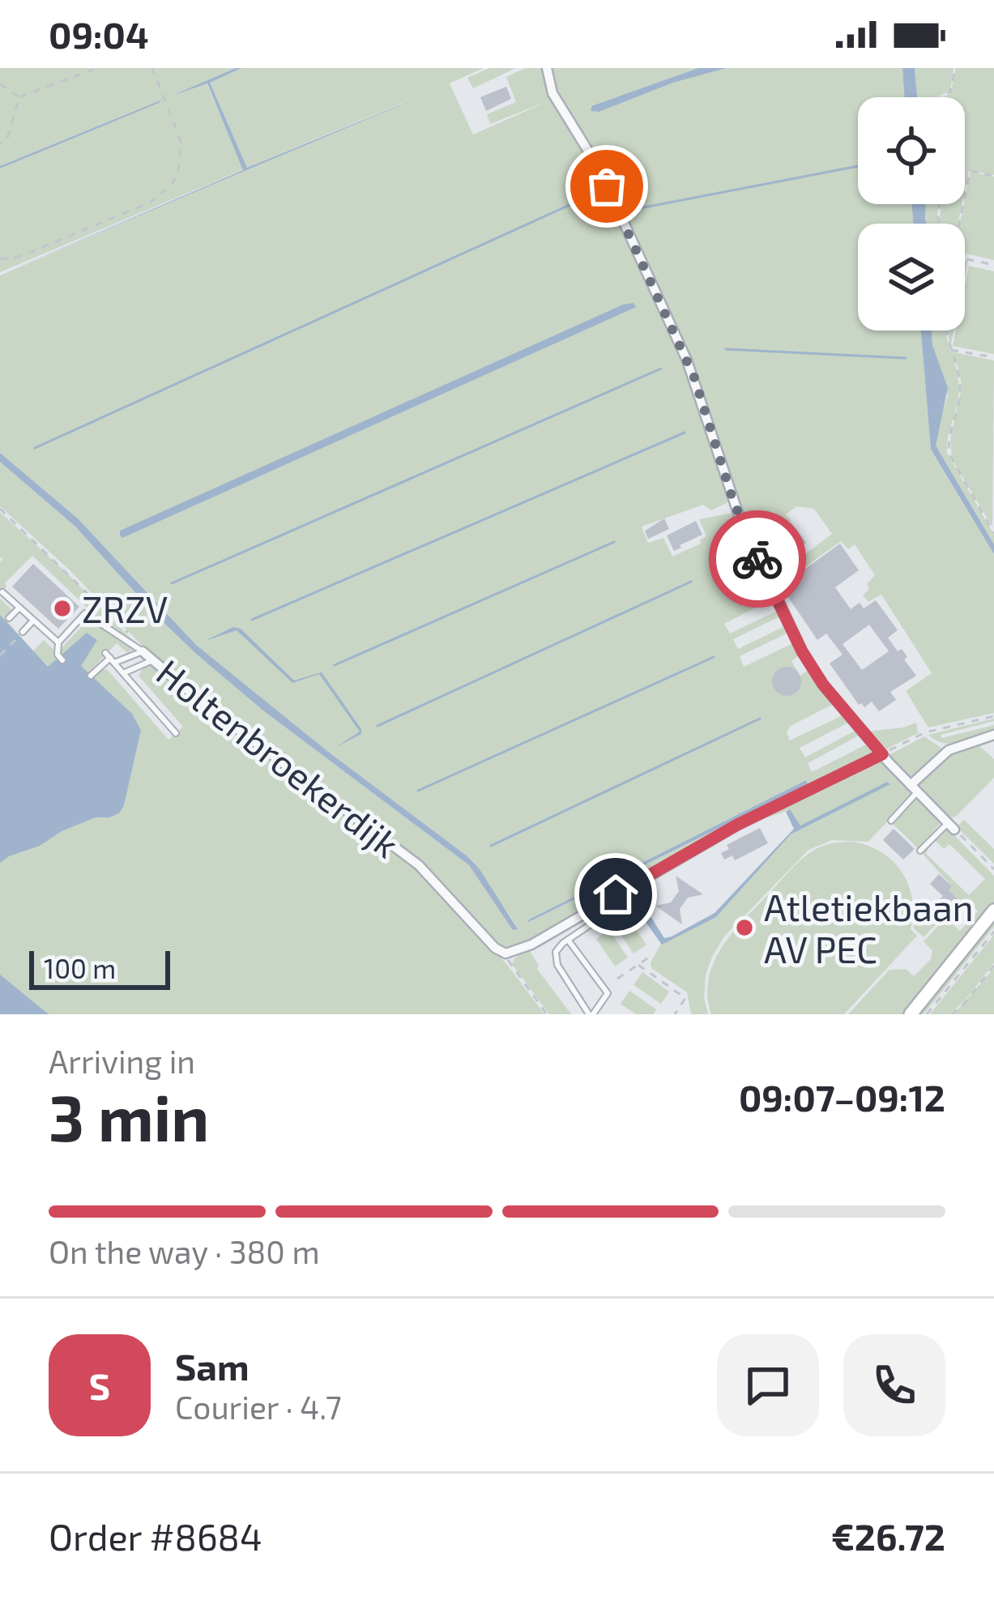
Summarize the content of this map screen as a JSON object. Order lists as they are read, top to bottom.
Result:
{
  "streets": {
    "street": ["Holtenbroekerdijk"]
  },
  "places": ["ZRZV", "Atletiekbaan AV PEC"],
  "scale_bar": "100 m",
  "page": {
    "status": "09:04",
    "scale": "100 m",
    "heading": ["3 min", "Arriving in", "09:07–09:12"],
    "panel": [
      "Sam",
      "Courier · 4.7",
      "Order #8684",
      "€26.72"
    ],
    "bar": "On the way · 380 m",
    "round": "S"
  }
}
